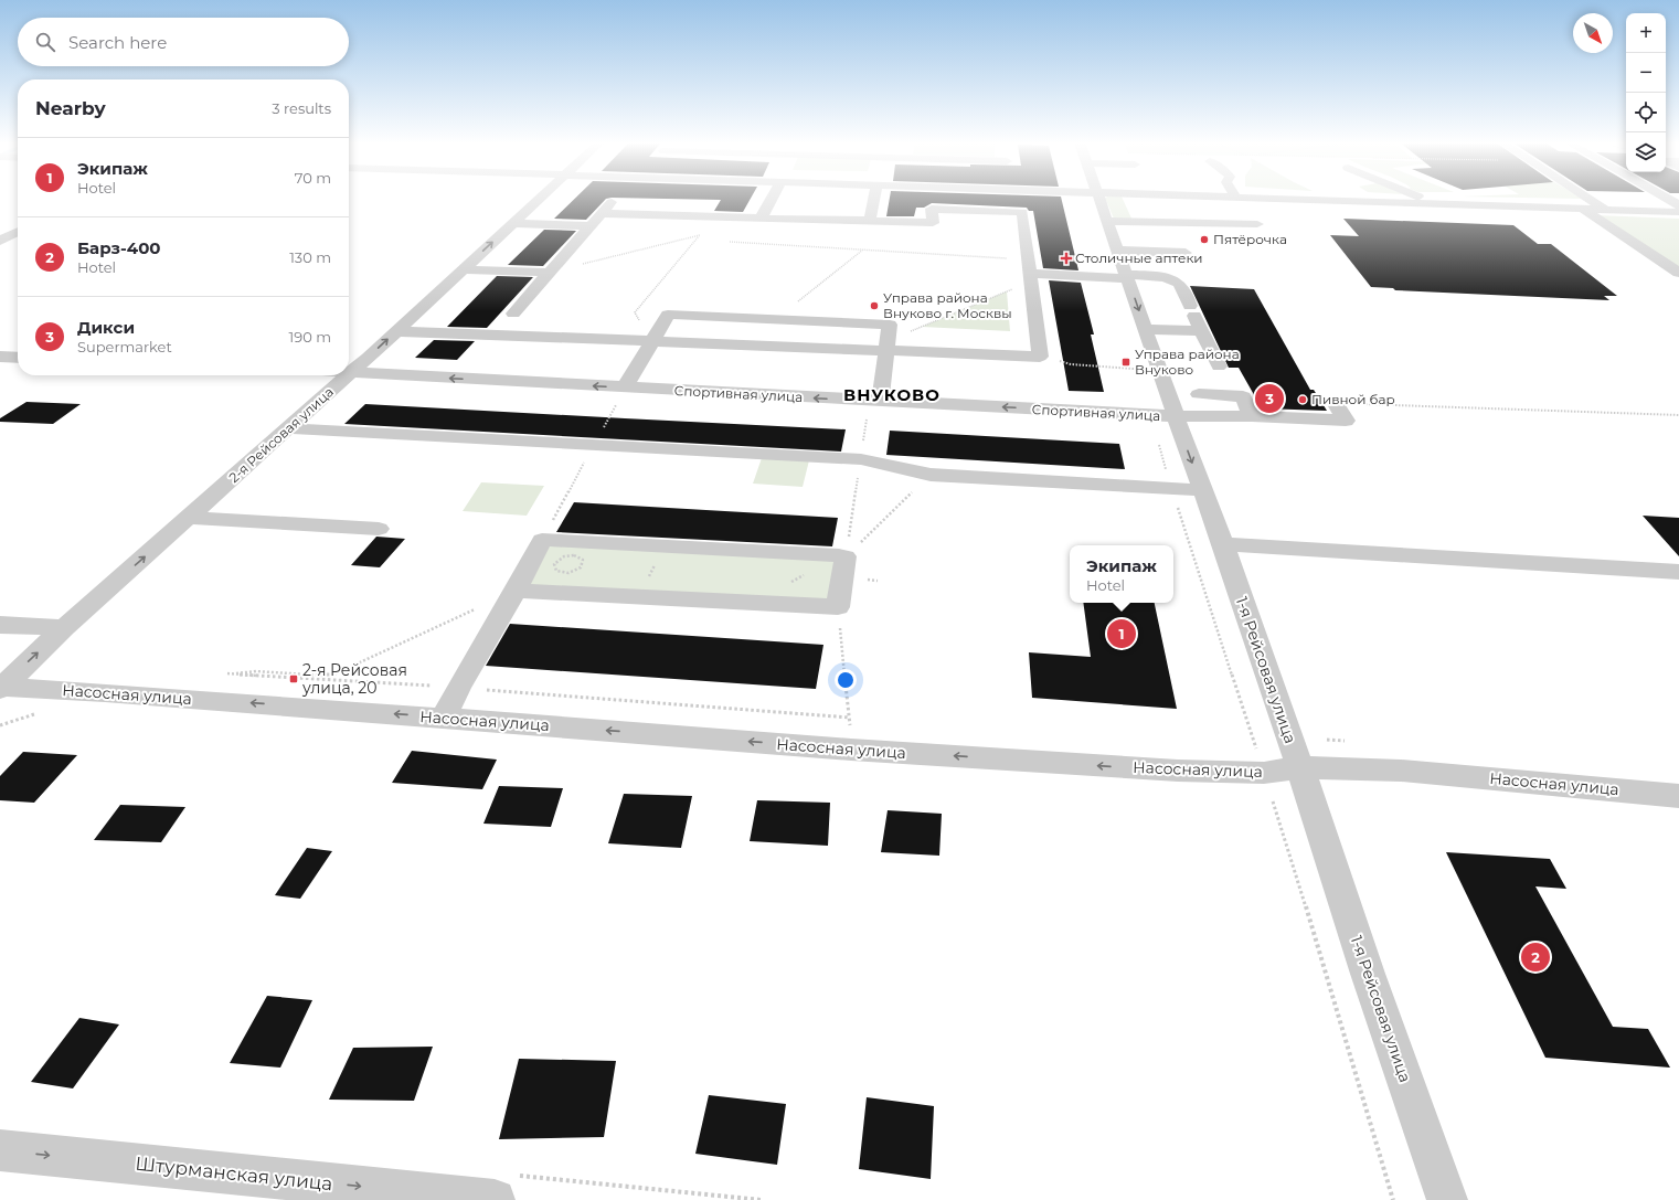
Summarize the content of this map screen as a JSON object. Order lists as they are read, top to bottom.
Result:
{
  "streets": {
    "street": [
      "Спортивная улица",
      "2-я Рейсовая улица",
      "1-я Рейсовая улица",
      "Насосная улица",
      "Штурманская улица"
    ]
  },
  "crossings": [
    ["Спортивная улица", "2-я Рейсовая улица"],
    ["Спортивная улица", "1-я Рейсовая улица"],
    ["2-я Рейсовая улица", "Насосная улица"],
    ["1-я Рейсовая улица", "Насосная улица"]
  ],
  "one_way": ["2-я Рейсовая улица", "Штурманская улица"],
  "districts": ["ВНУКОВО"],
  "places": {
    "other": ["Пятёрочка", "Управа района Внуково г. Москвы", "Пивной бар"],
    "health": ["Столичные аптеки"],
    "transit": ["Управа района Внуково", "2-я Рейсовая улица, 20"]
  },
  "north": "bottom right",
  "page": {
    "map_buttons": ["+", "−"],
    "search": "Search here",
    "heading": ["Nearby", "3 results"],
    "list": [
      {
        "mark": "1",
        "name": "Экипаж",
        "note": "Hotel",
        "value": "70 m"
      },
      {
        "mark": "2",
        "name": "Барз-400",
        "note": "Hotel",
        "value": "130 m"
      },
      {
        "mark": "3",
        "name": "Дикси",
        "note": "Supermarket",
        "value": "190 m"
      }
    ],
    "pins": ["3", "1", "2"],
    "popup": ["Экипаж", "Hotel"]
  }
}
